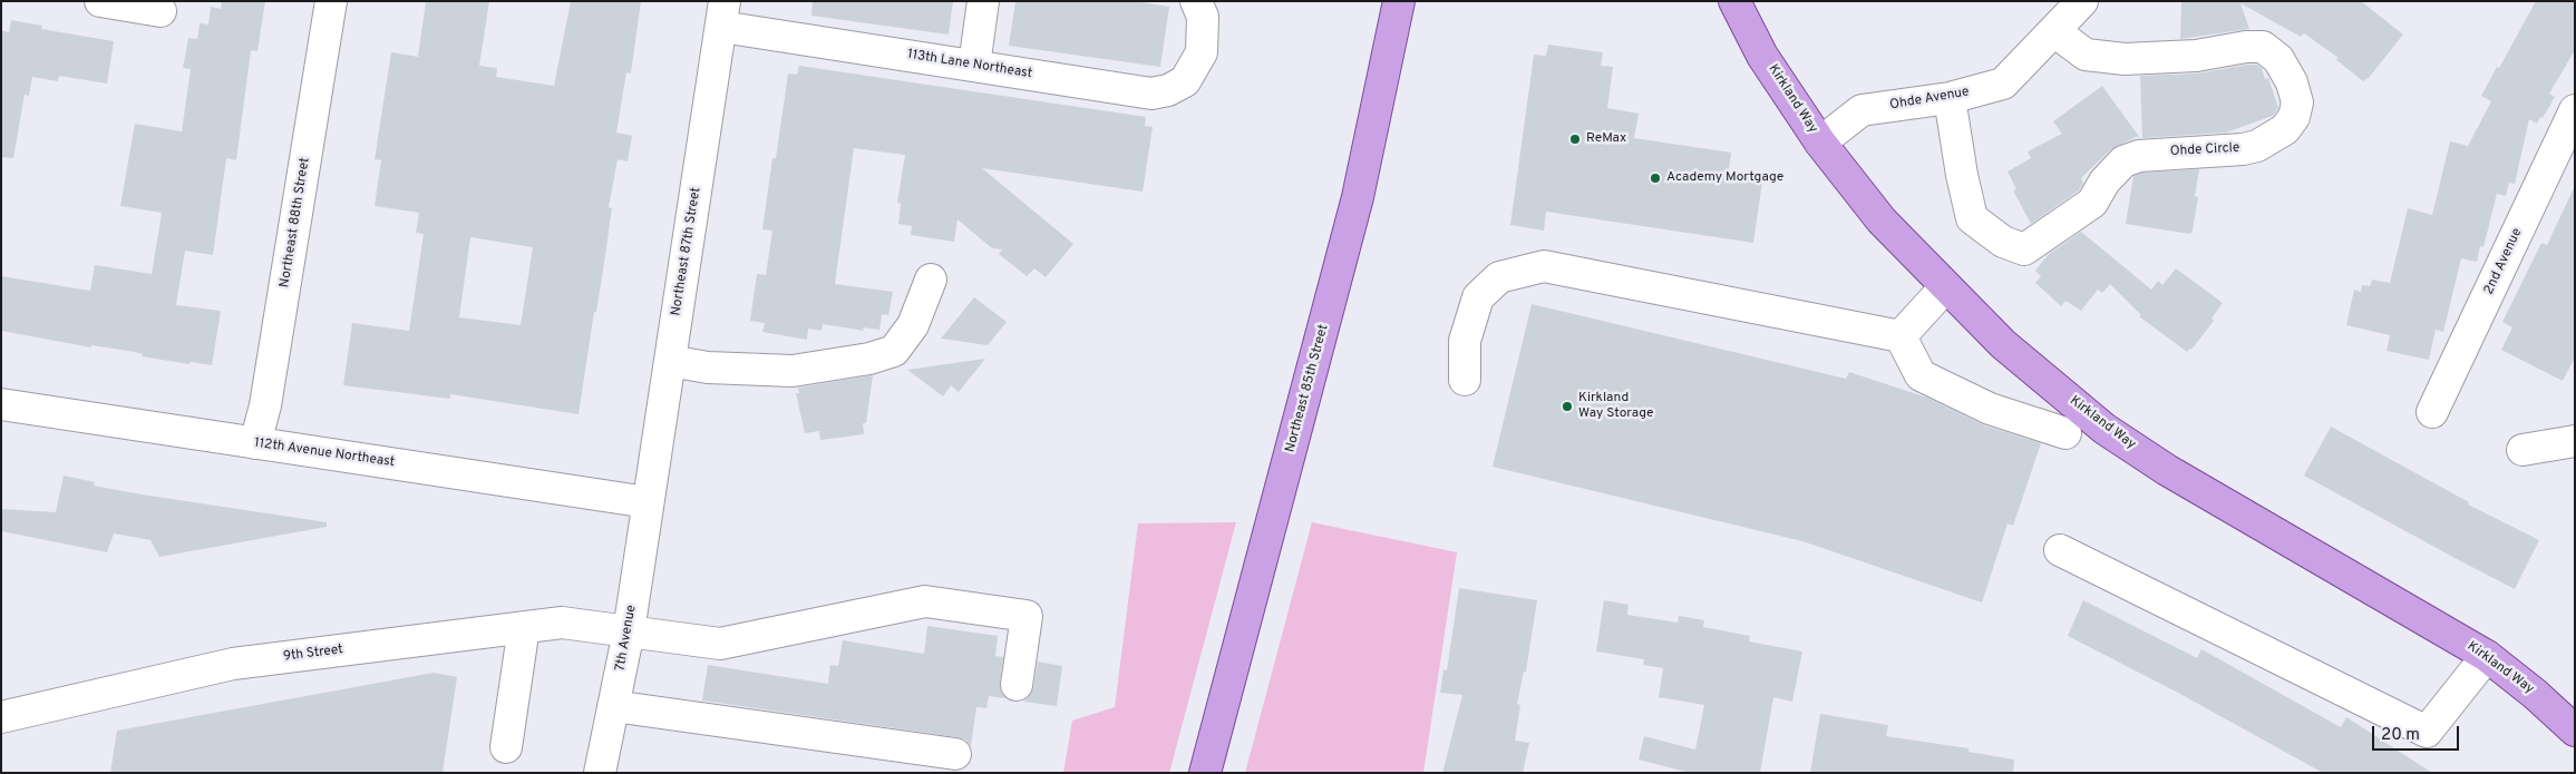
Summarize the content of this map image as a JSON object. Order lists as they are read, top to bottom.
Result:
{
  "streets": {
    "main road": ["Kirkland Way", "Northeast 85th Street"],
    "street": [
      "113th Lane Northeast",
      "Ohde Avenue",
      "Ohde Circle",
      "Northeast 88th Street",
      "Northeast 87th Street",
      "2nd Avenue",
      "112th Avenue Northeast",
      "7th Avenue",
      "9th Street"
    ]
  },
  "crossings": [
    ["113th Lane Northeast", "Northeast 87th Street"],
    ["Kirkland Way", "Ohde Avenue"],
    ["Ohde Avenue", "Ohde Circle"],
    ["Northeast 88th Street", "112th Avenue Northeast"],
    ["Northeast 87th Street", "112th Avenue Northeast"],
    ["Northeast 87th Street", "7th Avenue"],
    ["112th Avenue Northeast", "7th Avenue"],
    ["7th Avenue", "9th Street"]
  ],
  "places": ["ReMax", "Academy Mortgage", "Kirkland Way Storage"],
  "scale_bar": "20 m"
}
